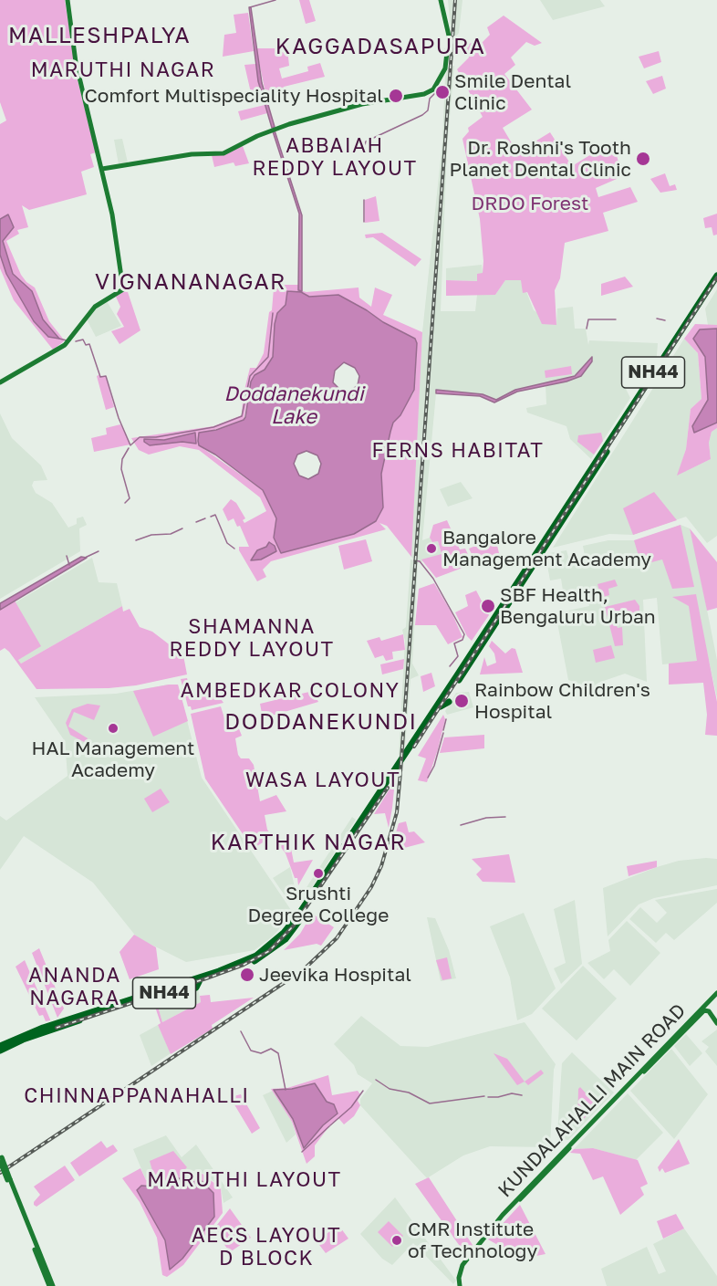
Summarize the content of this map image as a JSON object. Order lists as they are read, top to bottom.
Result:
{
  "streets": {
    "highway": ["NH44"],
    "main road": ["KUNDALAHALLI MAIN ROAD"]
  },
  "districts": [
    "MALLESHPALYA",
    "KAGGADASAPURA",
    "MARUTHI NAGAR",
    "ABBAIAH REDDY LAYOUT",
    "VIGNANANAGAR",
    "FERNS HABITAT",
    "SHAMANNA REDDY LAYOUT",
    "AMBEDKAR COLONY",
    "DODDANEKUNDI",
    "WASA LAYOUT",
    "KARTHIK NAGAR",
    "ANANDA NAGARA",
    "CHINNAPPANAHALLI",
    "MARUTHI LAYOUT",
    "AECS LAYOUT D BLOCK"
  ],
  "water": ["Doddanekundi Lake"],
  "parks": ["DRDO Forest"],
  "places": [
    "Smile Dental Clinic",
    "Comfort Multispeciality Hospital",
    "Dr. Roshni's Tooth Planet Dental Clinic",
    "Bangalore Management Academy",
    "SBF Health, Bengaluru Urban",
    "Rainbow Children's Hospital",
    "HAL Management Academy",
    "Srushti Degree College",
    "Jeevika Hospital",
    "CMR Institute of Technology"
  ]
}
